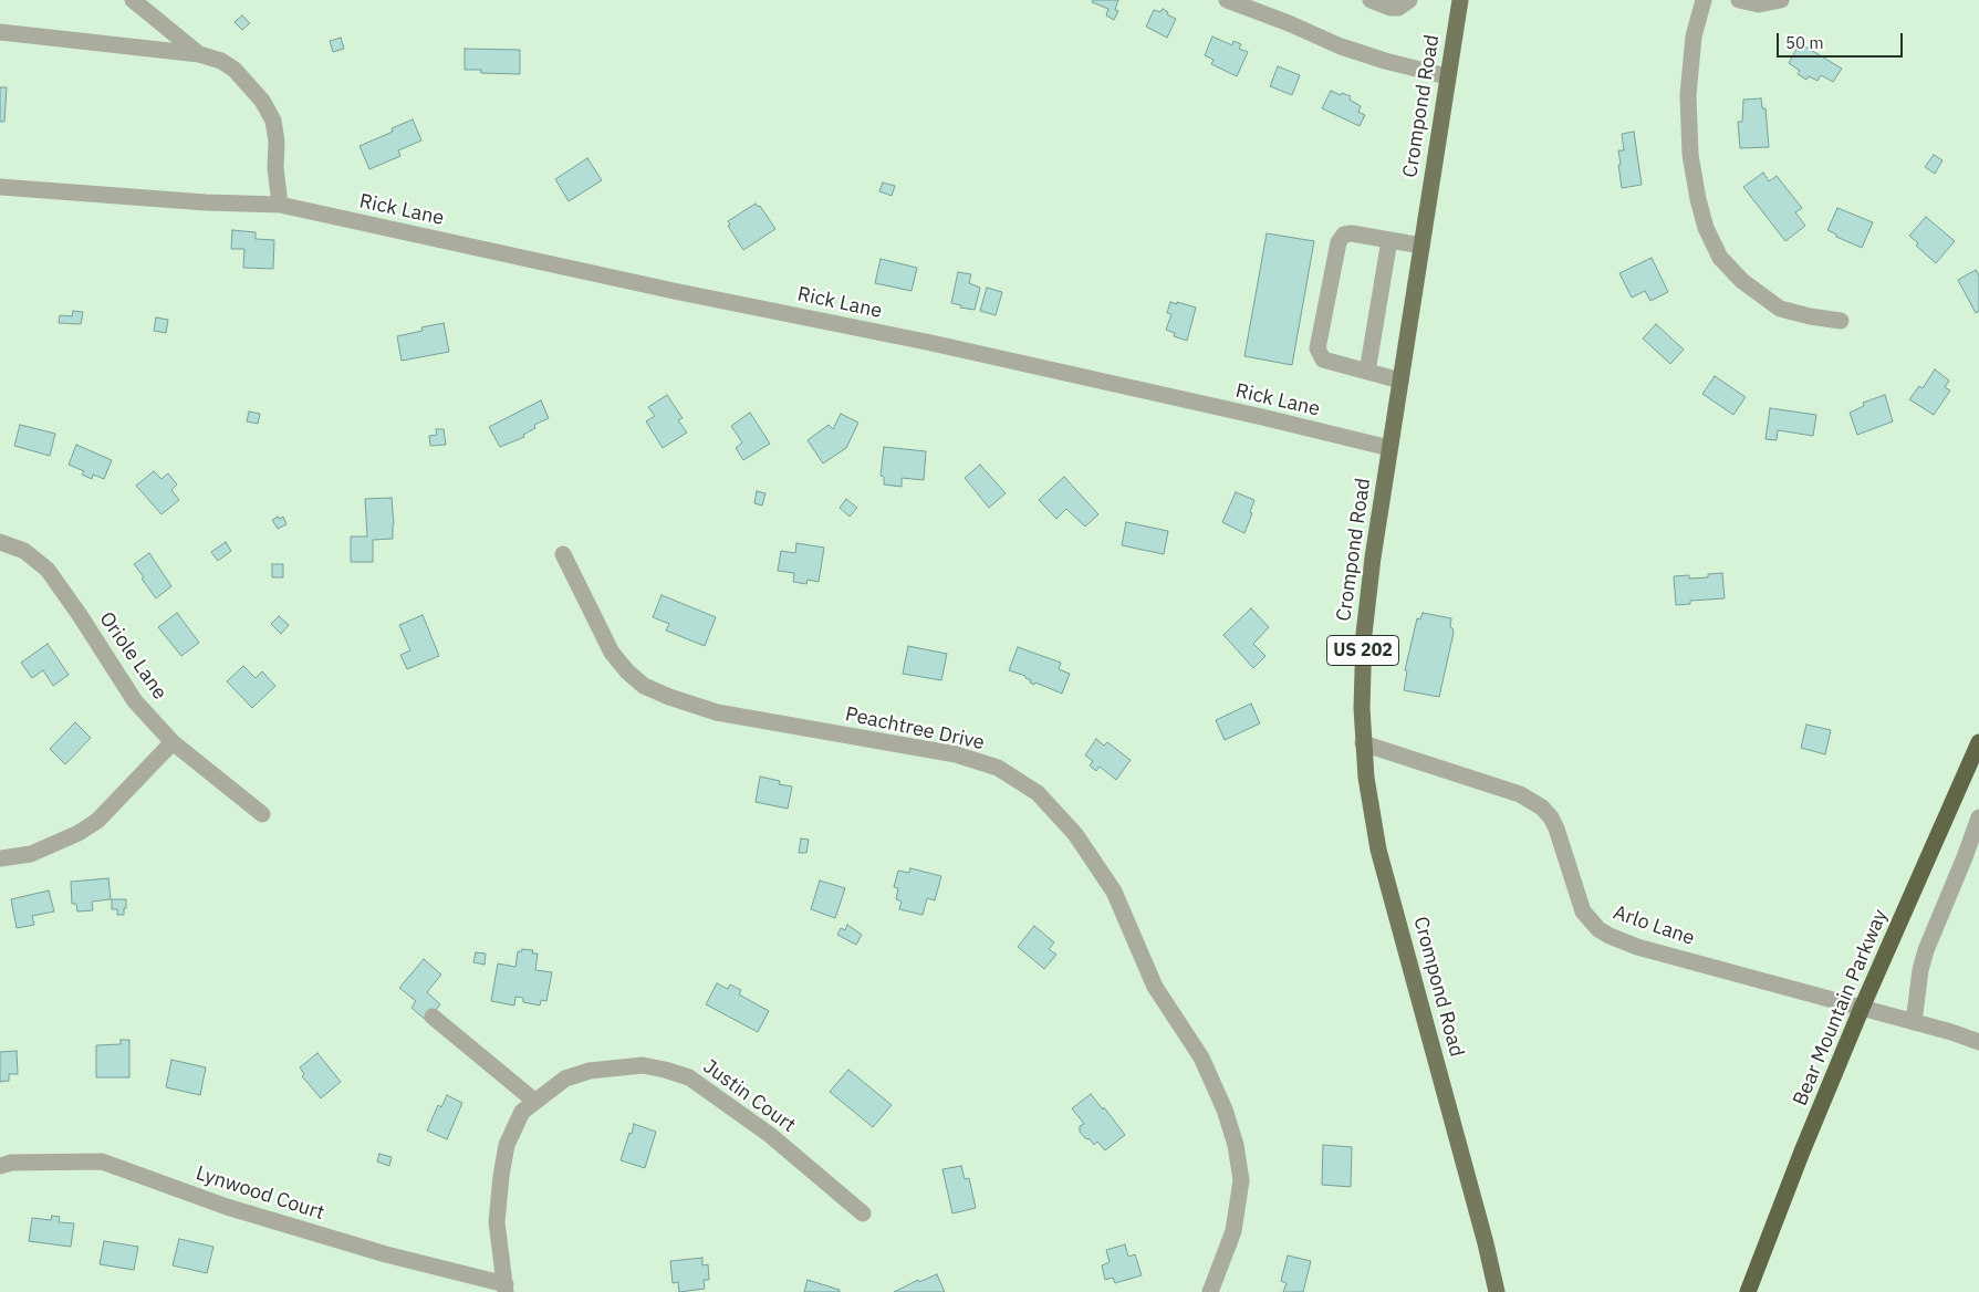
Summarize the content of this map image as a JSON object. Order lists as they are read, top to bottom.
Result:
{
  "streets": {
    "highway": ["Bear Mountain Parkway"],
    "main road": ["Crompond Road", "US 202"],
    "street": [
      "Rick Lane",
      "Oriole Lane",
      "Peachtree Drive",
      "Arlo Lane",
      "Justin Court",
      "Lynwood Court"
    ]
  },
  "crossings": [
    ["Crompond Road", "Rick Lane"],
    ["Crompond Road", "Arlo Lane"],
    ["Arlo Lane", "Bear Mountain Parkway"],
    ["Justin Court", "Lynwood Court"]
  ],
  "scale_bar": "50 m"
}
